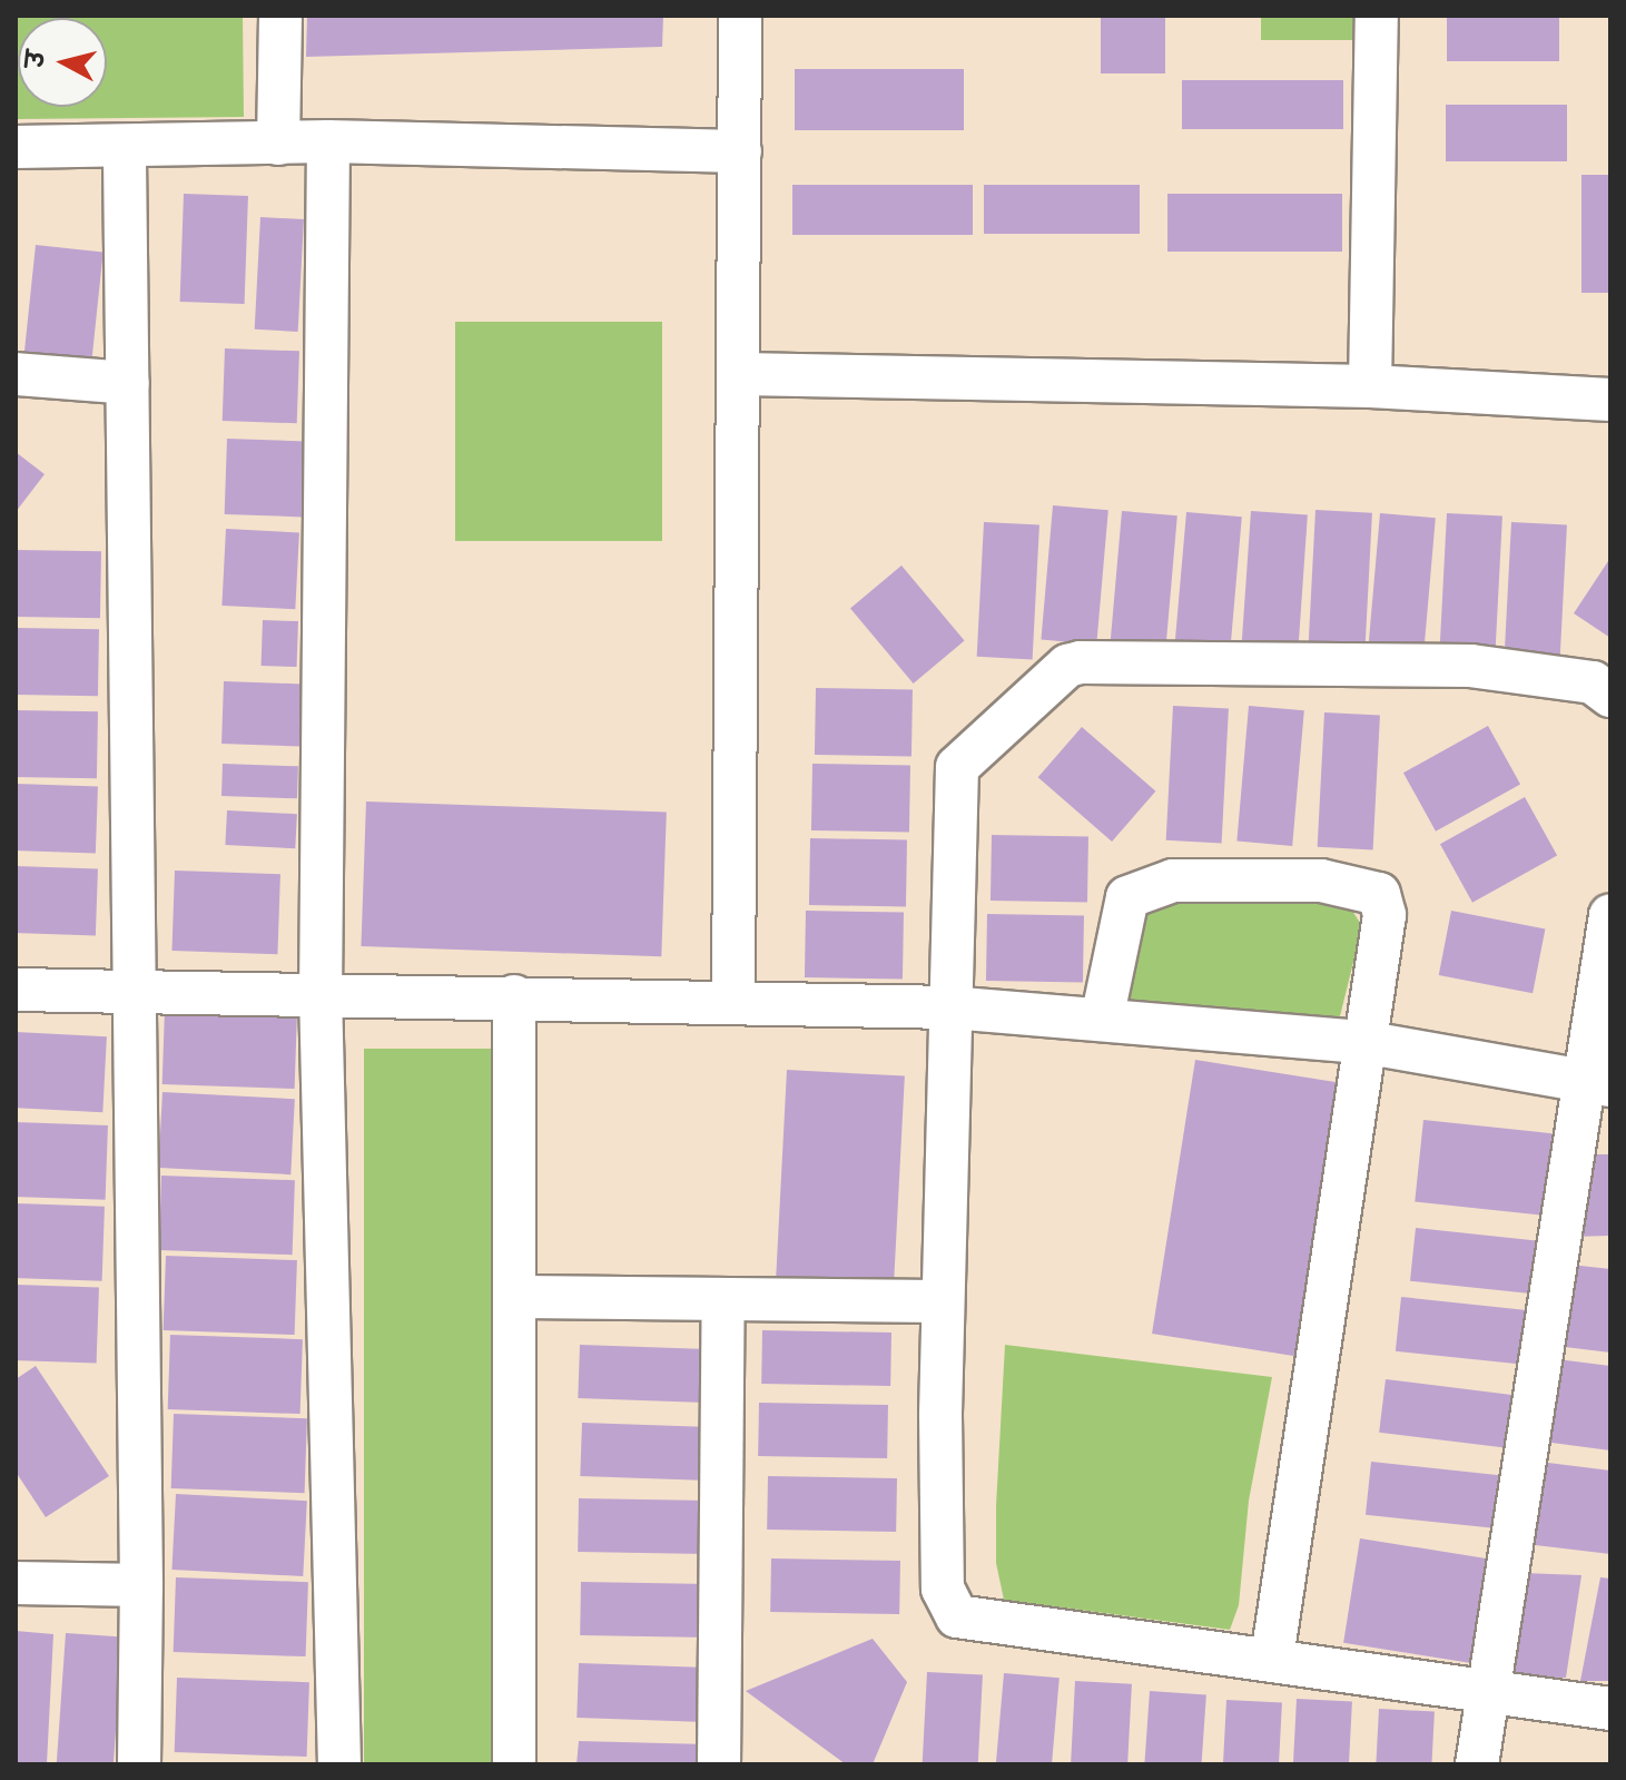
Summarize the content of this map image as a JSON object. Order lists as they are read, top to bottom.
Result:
{
  "north": "left"
}
